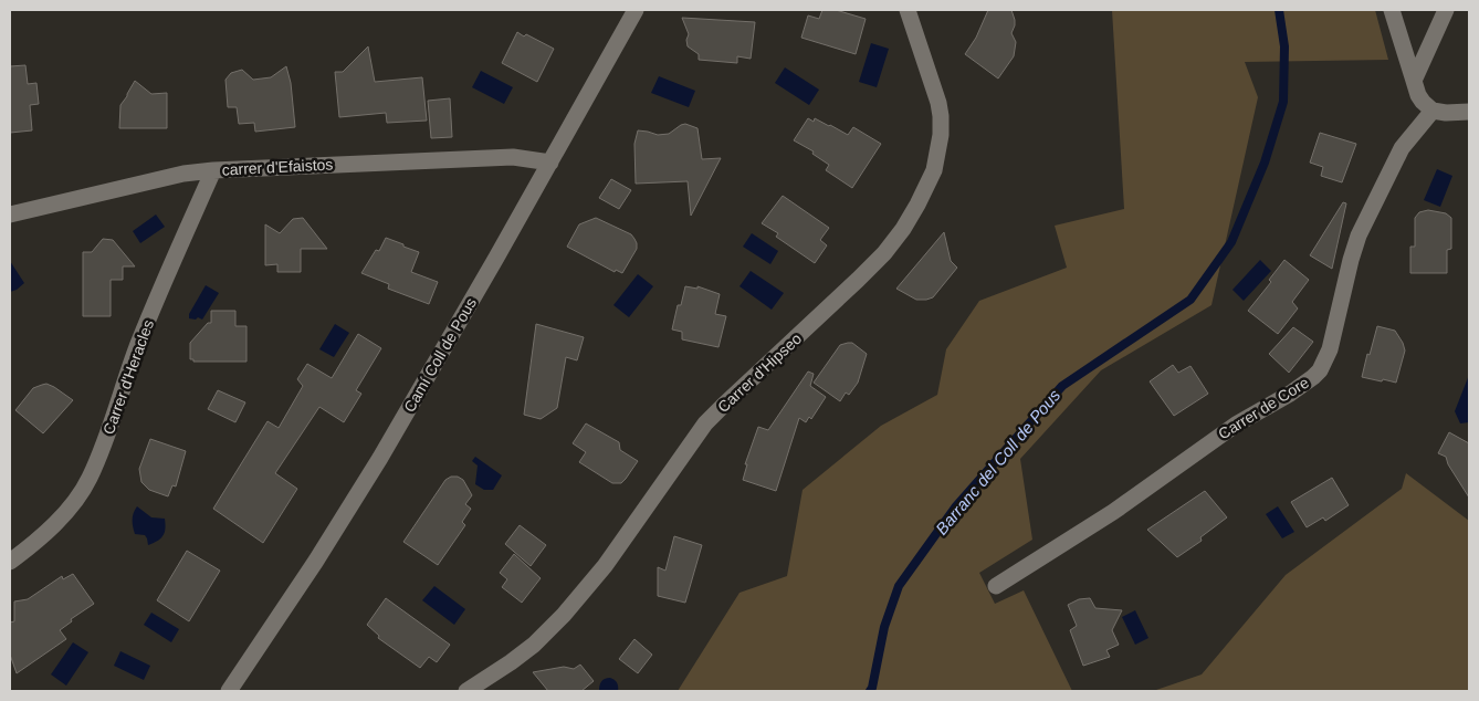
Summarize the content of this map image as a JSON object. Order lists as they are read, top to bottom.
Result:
{
  "streets": {
    "street": [
      "carrer d'Efaistos",
      "Camí Coll de Pous",
      "Carrer d'Hipseo",
      "Carrer d'Heracles",
      "Carrer de Core"
    ]
  },
  "crossings": [
    ["carrer d'Efaistos", "Camí Coll de Pous"],
    ["carrer d'Efaistos", "Carrer d'Heracles"]
  ],
  "water": ["Barranc del Coll de Pous"]
}
